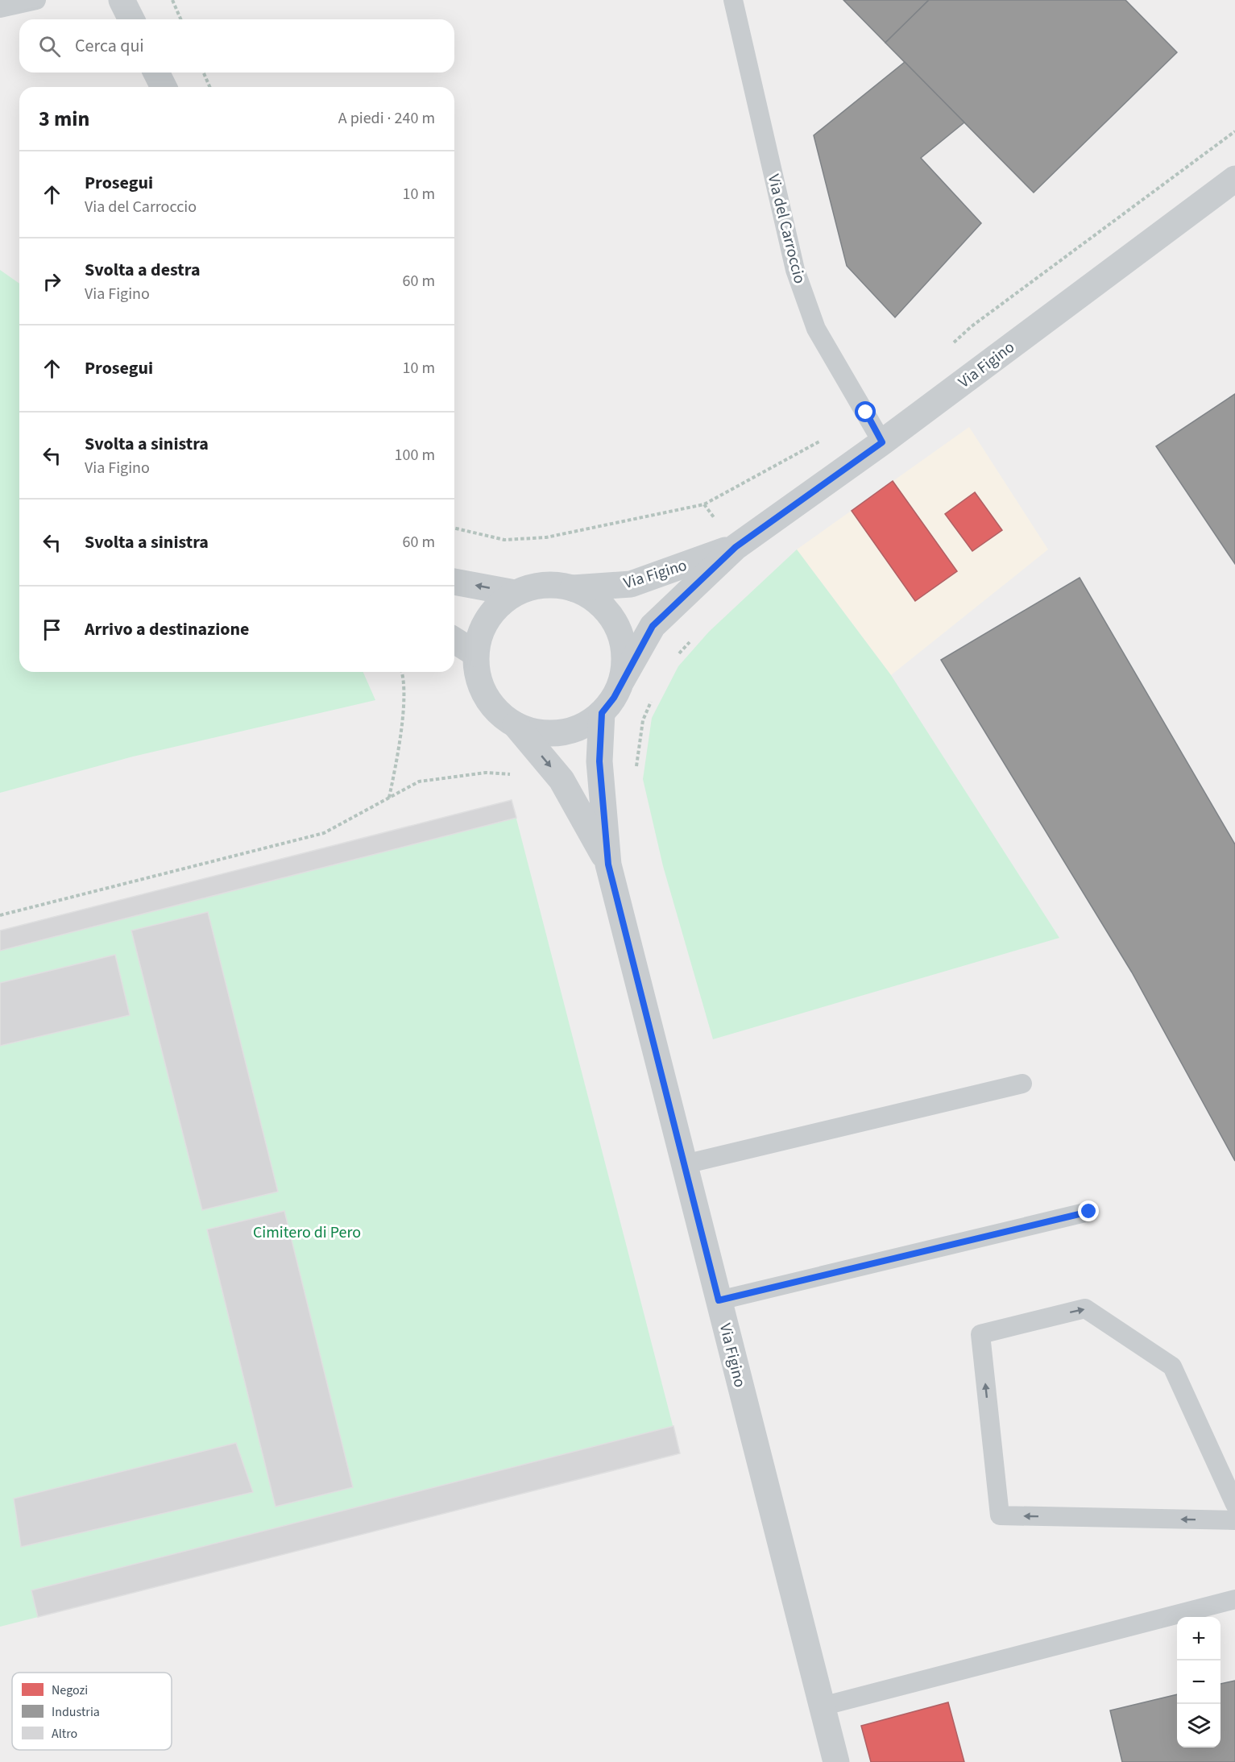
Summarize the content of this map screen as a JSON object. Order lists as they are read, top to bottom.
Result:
{
  "streets": {
    "street": ["Via Figino"],
    "lane": ["Via del Carroccio"]
  },
  "crossings": [
    ["Via del Carroccio", "Via Figino"]
  ],
  "parks": ["Cimitero di Pero"],
  "legend": ["Negozi", "Industria", "Altro"],
  "page": {
    "search": "Cerca qui",
    "heading": ["3 min", "A piedi · 240 m"],
    "list": [
      ["Prosegui", "Via del Carroccio", "10 m"],
      ["Svolta a destra", "Via Figino", "60 m"],
      ["Prosegui", "10 m"],
      ["Svolta a sinistra", "Via Figino", "100 m"],
      ["Svolta a sinistra", "60 m"],
      "Arrivo a destinazione"
    ],
    "map_buttons": ["+", "−"]
  }
}
